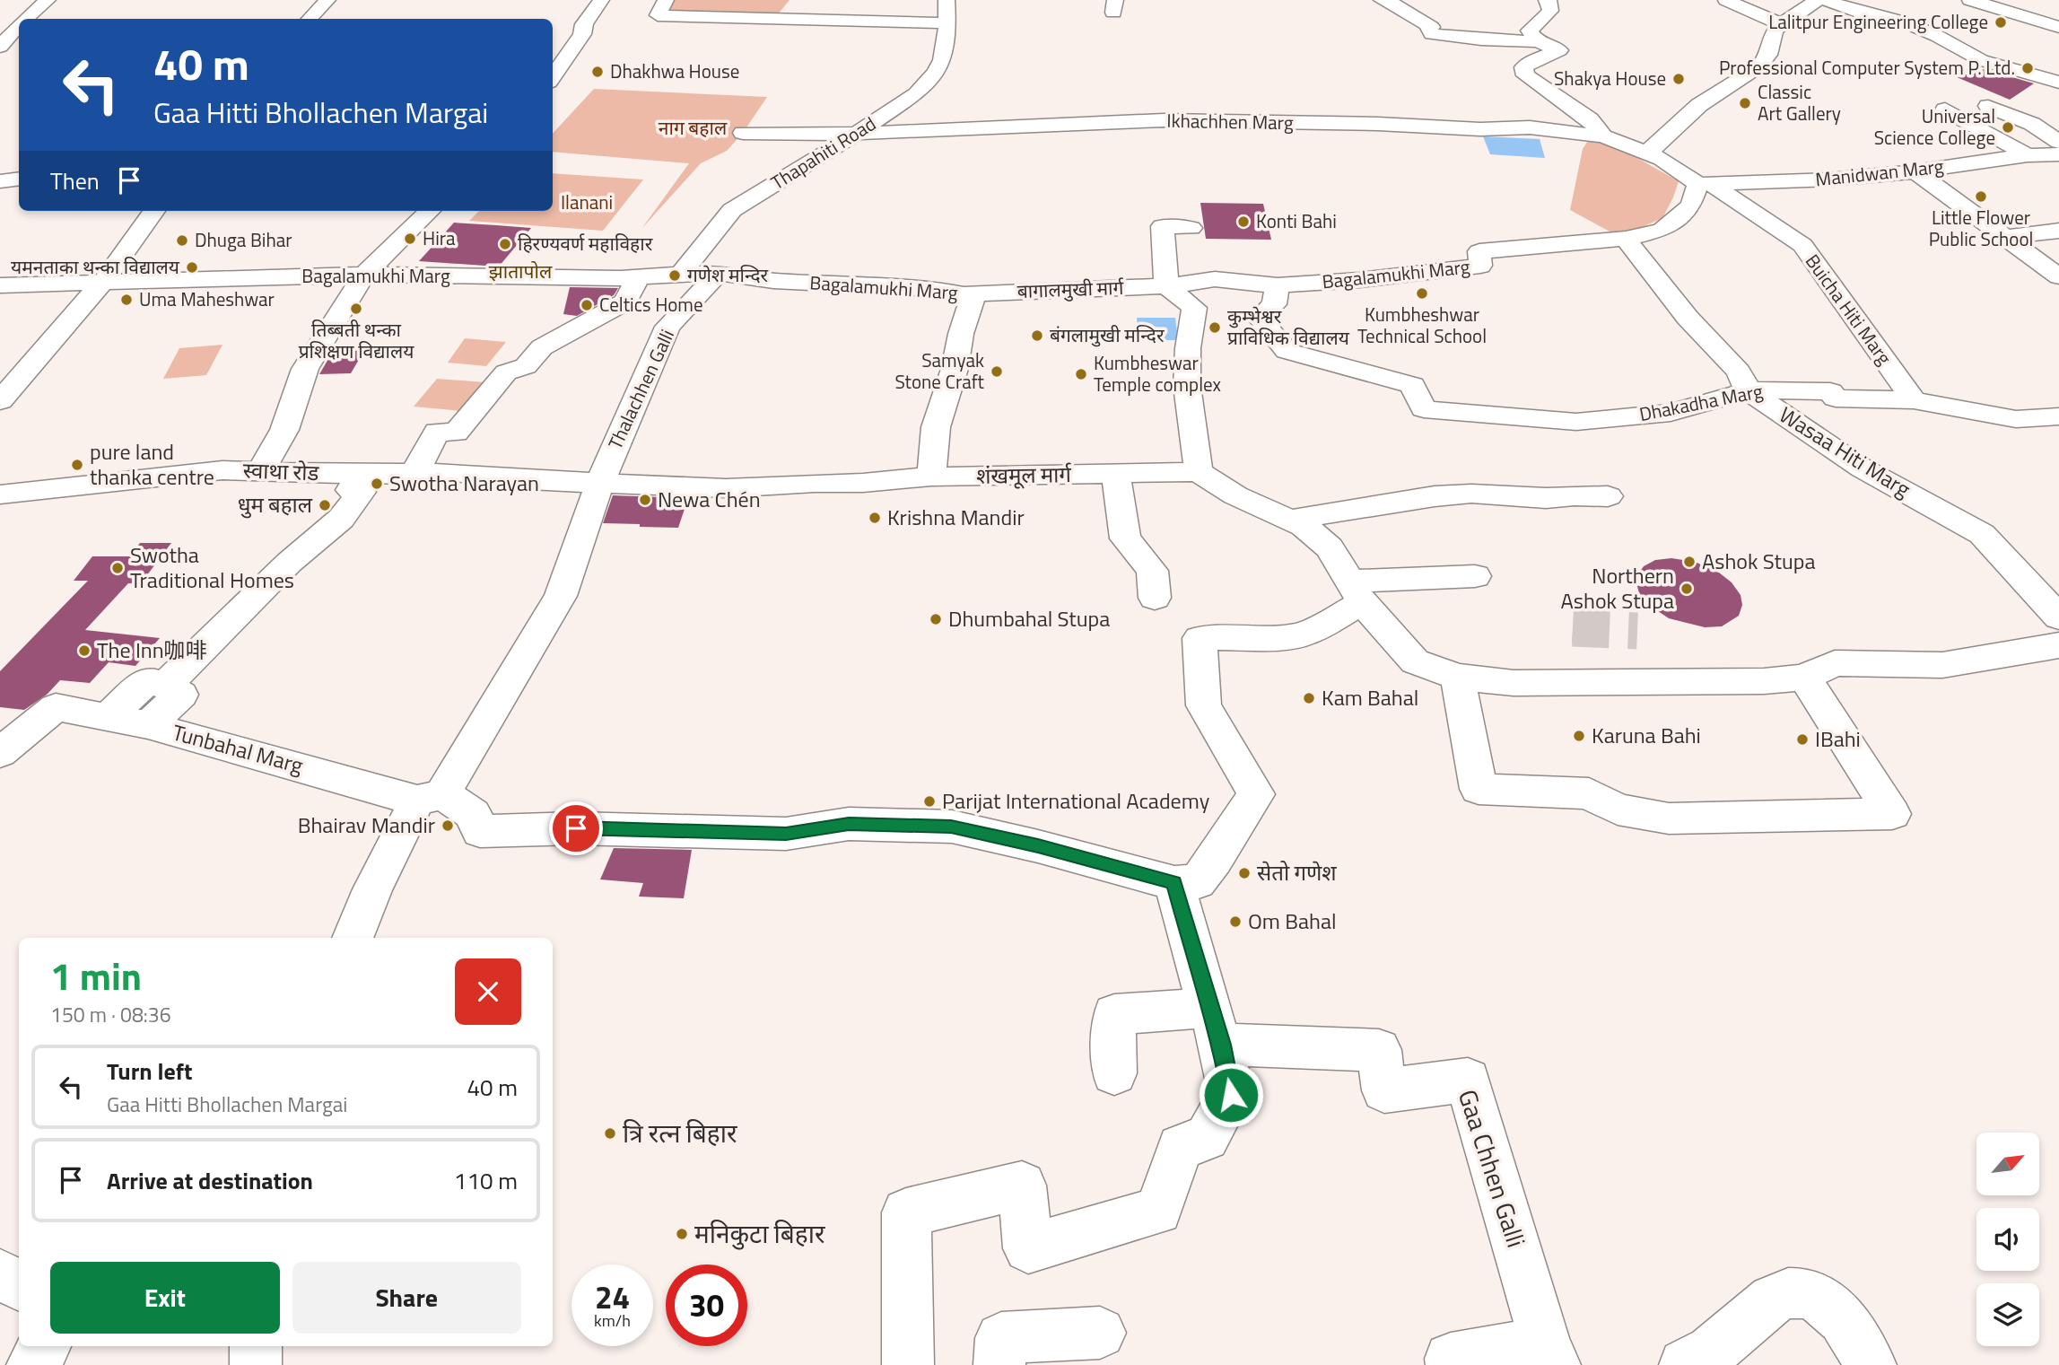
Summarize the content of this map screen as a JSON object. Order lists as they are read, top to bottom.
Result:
{
  "streets": {
    "street": [
      "Ikhachhen Marg",
      "Thapahiti Road",
      "Manidwan Marg",
      "Bagalamukhi Marg",
      "बागालमुखी मार्ग",
      "Buicha Hiti Marg",
      "Thalachhen Galli",
      "Dhakadha Marg",
      "Wasaa Hiti Marg",
      "स्वाथा रोड",
      "शंखमूल मार्ग",
      "Tunbahal Marg",
      "Gaa Chhen Galli"
    ]
  },
  "crossings": [
    ["Ikhachhen Marg", "Thapahiti Road"],
    ["Ikhachhen Marg", "Buicha Hiti Marg"],
    ["Thapahiti Road", "Bagalamukhi Marg"],
    ["Manidwan Marg", "Bagalamukhi Marg"],
    ["Manidwan Marg", "Buicha Hiti Marg"],
    ["Bagalamukhi Marg", "बागालमुखी मार्ग"],
    ["Bagalamukhi Marg", "Buicha Hiti Marg"],
    ["Bagalamukhi Marg", "Thalachhen Galli"],
    ["Bagalamukhi Marg", "Dhakadha Marg"],
    ["Bagalamukhi Marg", "Wasaa Hiti Marg"],
    ["Buicha Hiti Marg", "Dhakadha Marg"],
    ["Thalachhen Galli", "शंखमूल मार्ग"],
    ["Thalachhen Galli", "Tunbahal Marg"],
    ["Dhakadha Marg", "Wasaa Hiti Marg"],
    ["स्वाथा रोड", "शंखमूल मार्ग"]
  ],
  "districts": ["झातापोल"],
  "parks": ["नाग बहाल", "Ilanani"],
  "places": [
    "Lalitpur Engineering College",
    "Professional Computer System P. Ltd.",
    "Dhakhwa House",
    "Shakya House",
    "Classic Art Gallery",
    "Universal Science College",
    "Little Flower Public School",
    "Konti Bahi",
    "Hira",
    "Dhuga Bihar",
    "हिरण्यवर्ण महाविहार",
    "यमनताका थन्का विद्यालय",
    "गणेश मन्दिर",
    "Kumbheshwar Technical School",
    "Uma Maheshwar",
    "Celtics Home",
    "तिब्बती थन्का प्रशिक्षण विद्यालय",
    "कुम्भेश्वर प्राविधिक विद्यालय",
    "बंगलामुखी मन्दिर",
    "Samyak Stone Craft",
    "Kumbheswar Temple complex",
    "pure land thanka centre",
    "Swotha Narayan",
    "Newa Chén",
    "धुम बहाल",
    "Krishna Mandir",
    "Ashok Stupa",
    "Swotha Traditional Homes",
    "Northern Ashok Stupa",
    "Dhumbahal Stupa",
    "The Inn咖啡",
    "Kam Bahal",
    "Karuna Bahi",
    "IBahi",
    "Parijat International Academy",
    "Bhairav Mandir",
    "सेतो गणेश",
    "Om Bahal",
    "त्रि रत्न बिहार",
    "मनिकुटा बिहार"
  ],
  "north": "top right",
  "page": {
    "turn": ["40 m", "Gaa Hitti Bhollachen Margai"],
    "then": "Then",
    "heading": ["1 min", "150 m · 08:36"],
    "list": [
      {
        "name": "Turn left",
        "note": "Gaa Hitti Bhollachen Margai",
        "value": "40 m"
      },
      {
        "name": "Arrive at destination",
        "value": "110 m"
      }
    ],
    "buttons": ["Exit", "Share"],
    "speed": "24 km/h",
    "limit": "30"
  }
}
